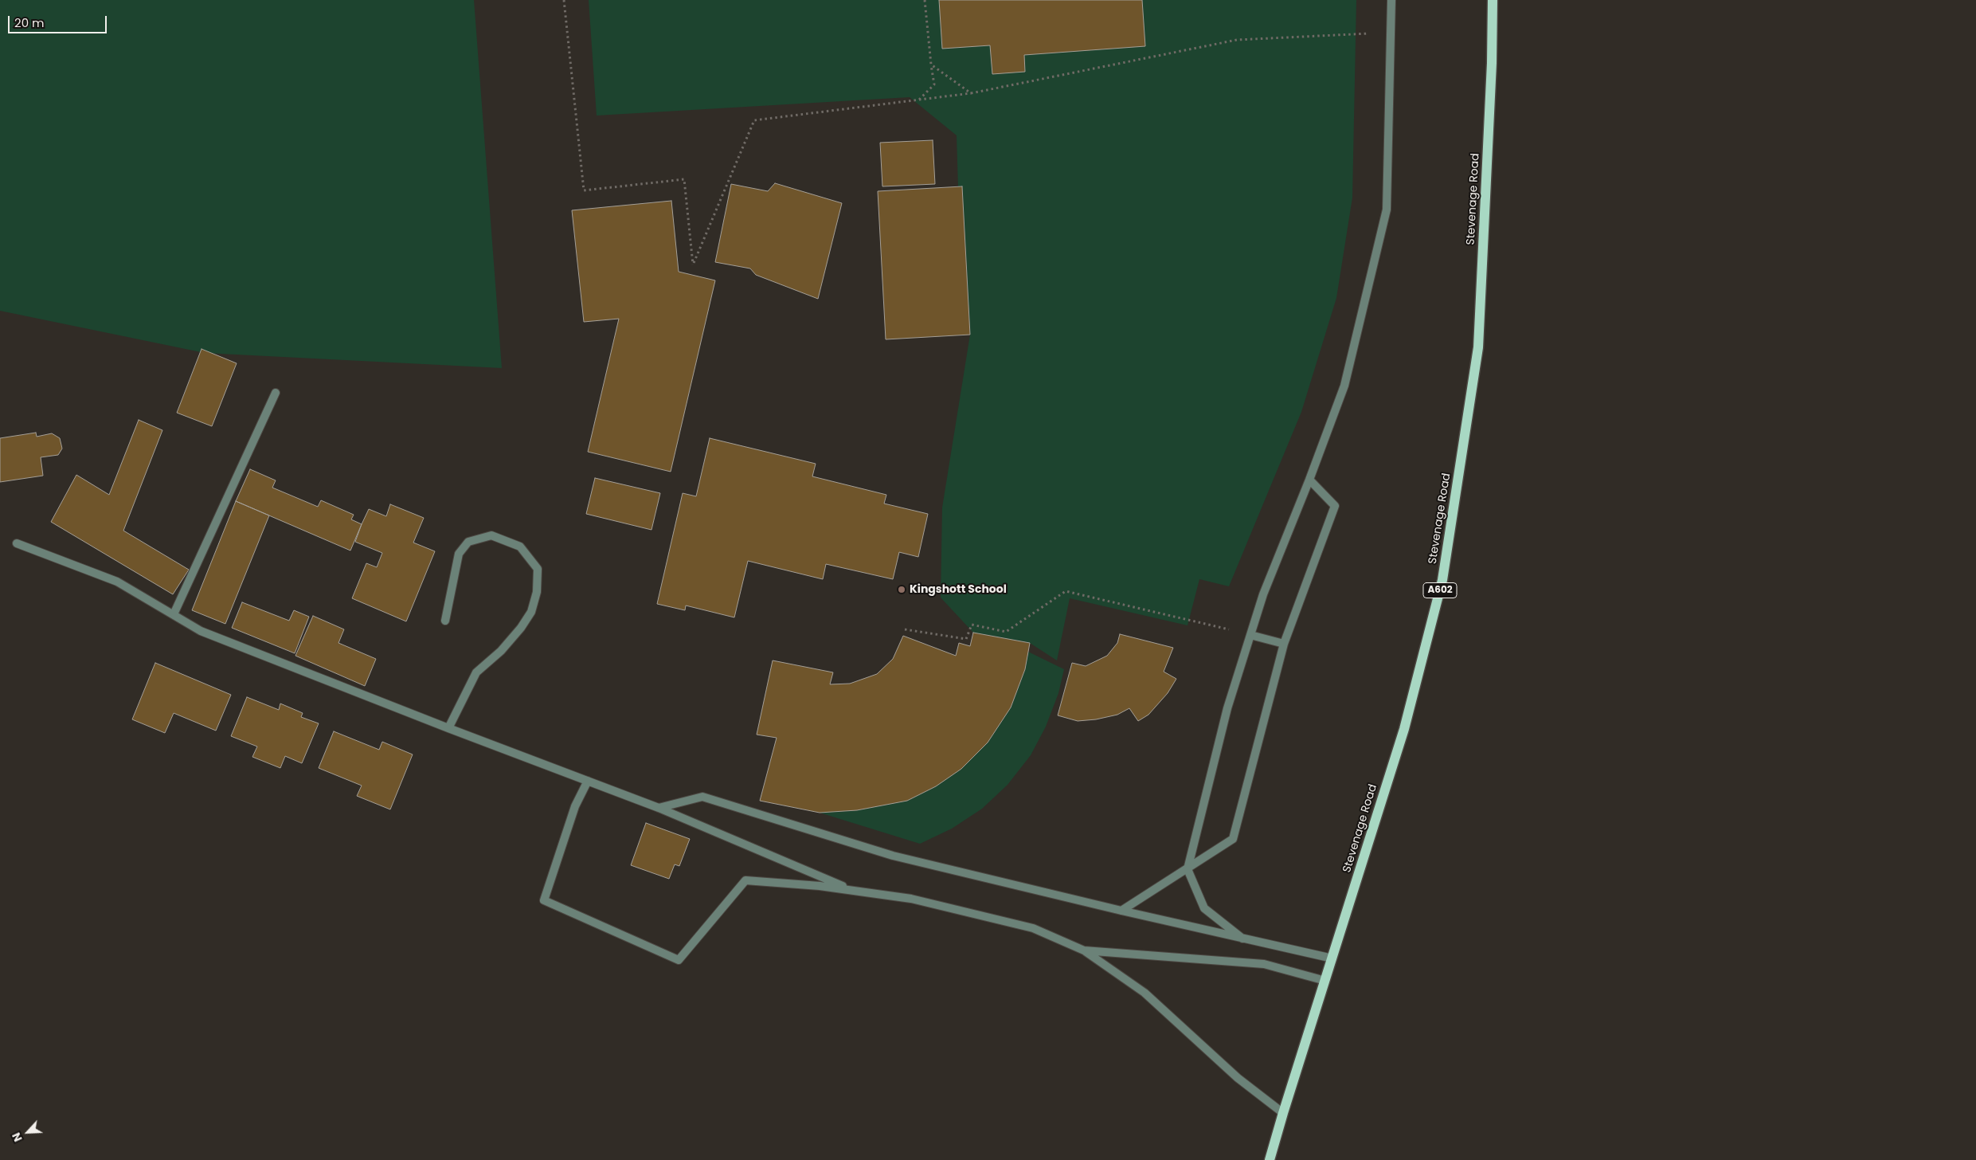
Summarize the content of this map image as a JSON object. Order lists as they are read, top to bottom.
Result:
{
  "streets": {
    "main road": ["Stevenage Road", "A602"]
  },
  "places": ["Kingshott School"],
  "scale_bar": "20 m",
  "north": "bottom left"
}
